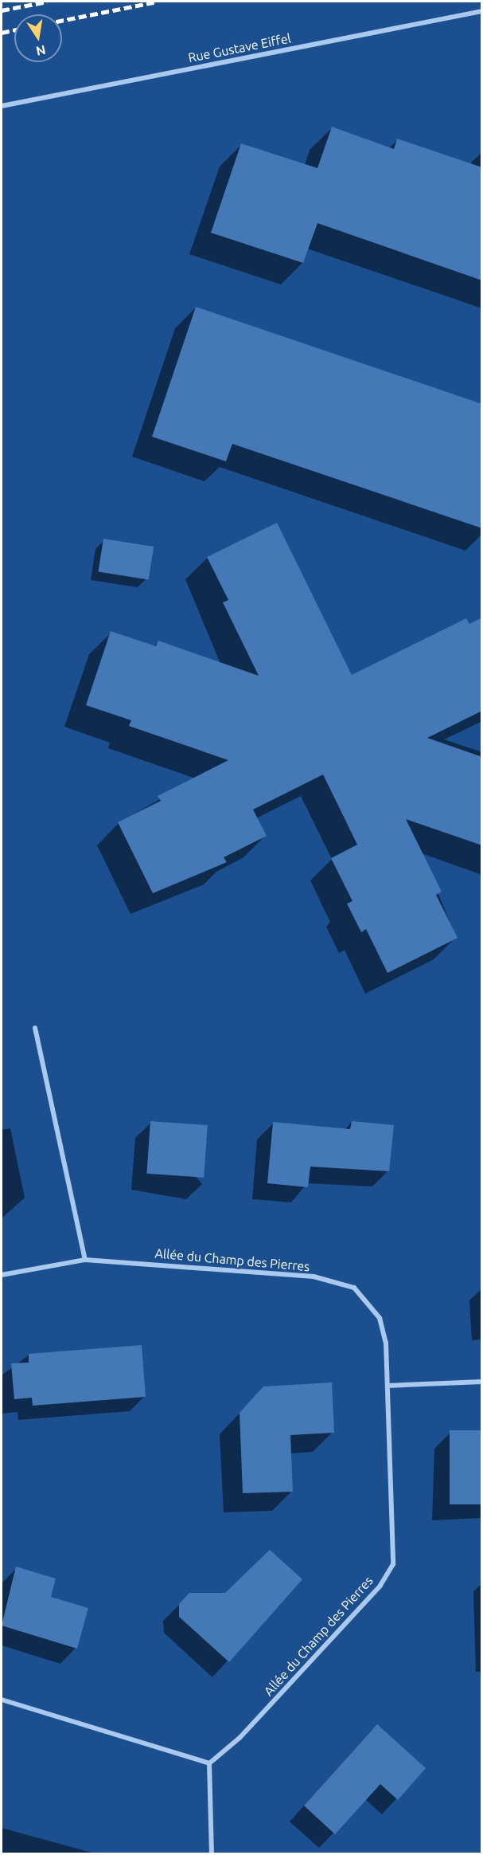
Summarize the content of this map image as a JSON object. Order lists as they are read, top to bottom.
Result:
{
  "streets": {
    "street": ["Rue Gustave Eiffel", "Allée du Champ des Pierres"]
  },
  "north": "bottom"
}
